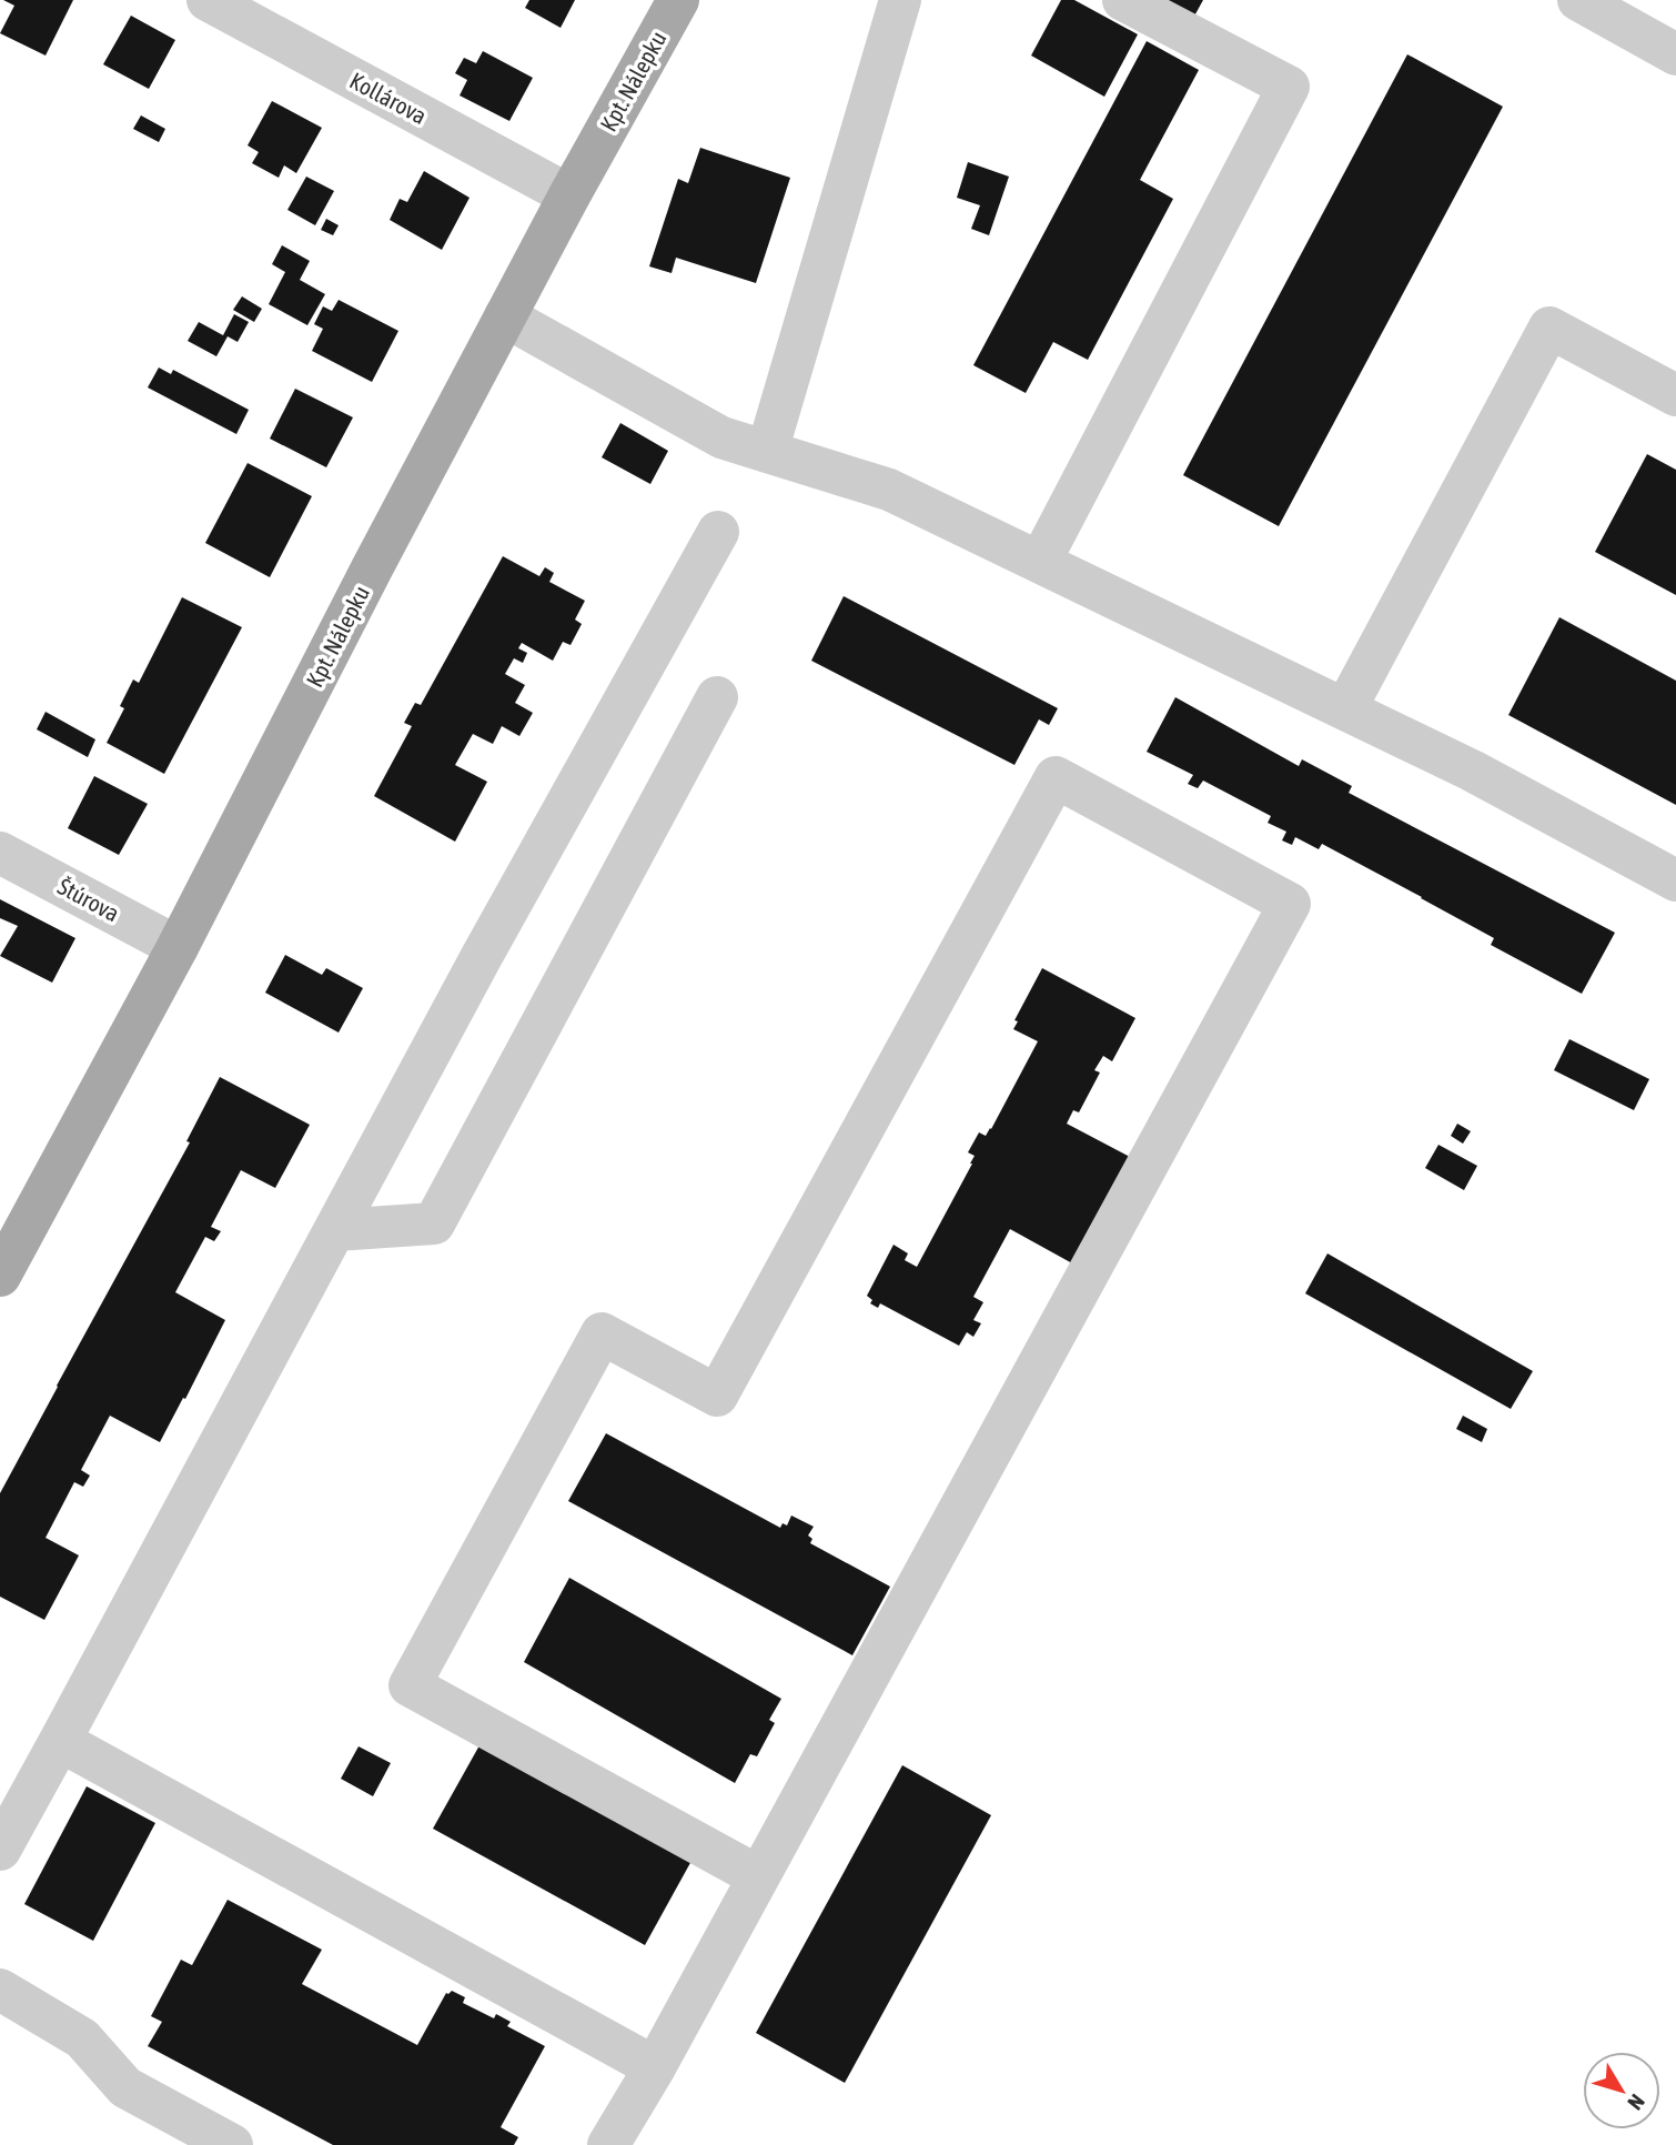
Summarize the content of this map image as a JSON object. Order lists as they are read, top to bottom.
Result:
{
  "streets": {
    "main road": ["Kpt. Nálepku"],
    "street": ["Kollárova", "Štúrova"]
  },
  "crossings": [
    ["Kpt. Nálepku", "Kollárova"],
    ["Kpt. Nálepku", "Štúrova"]
  ],
  "north": "bottom right"
}
